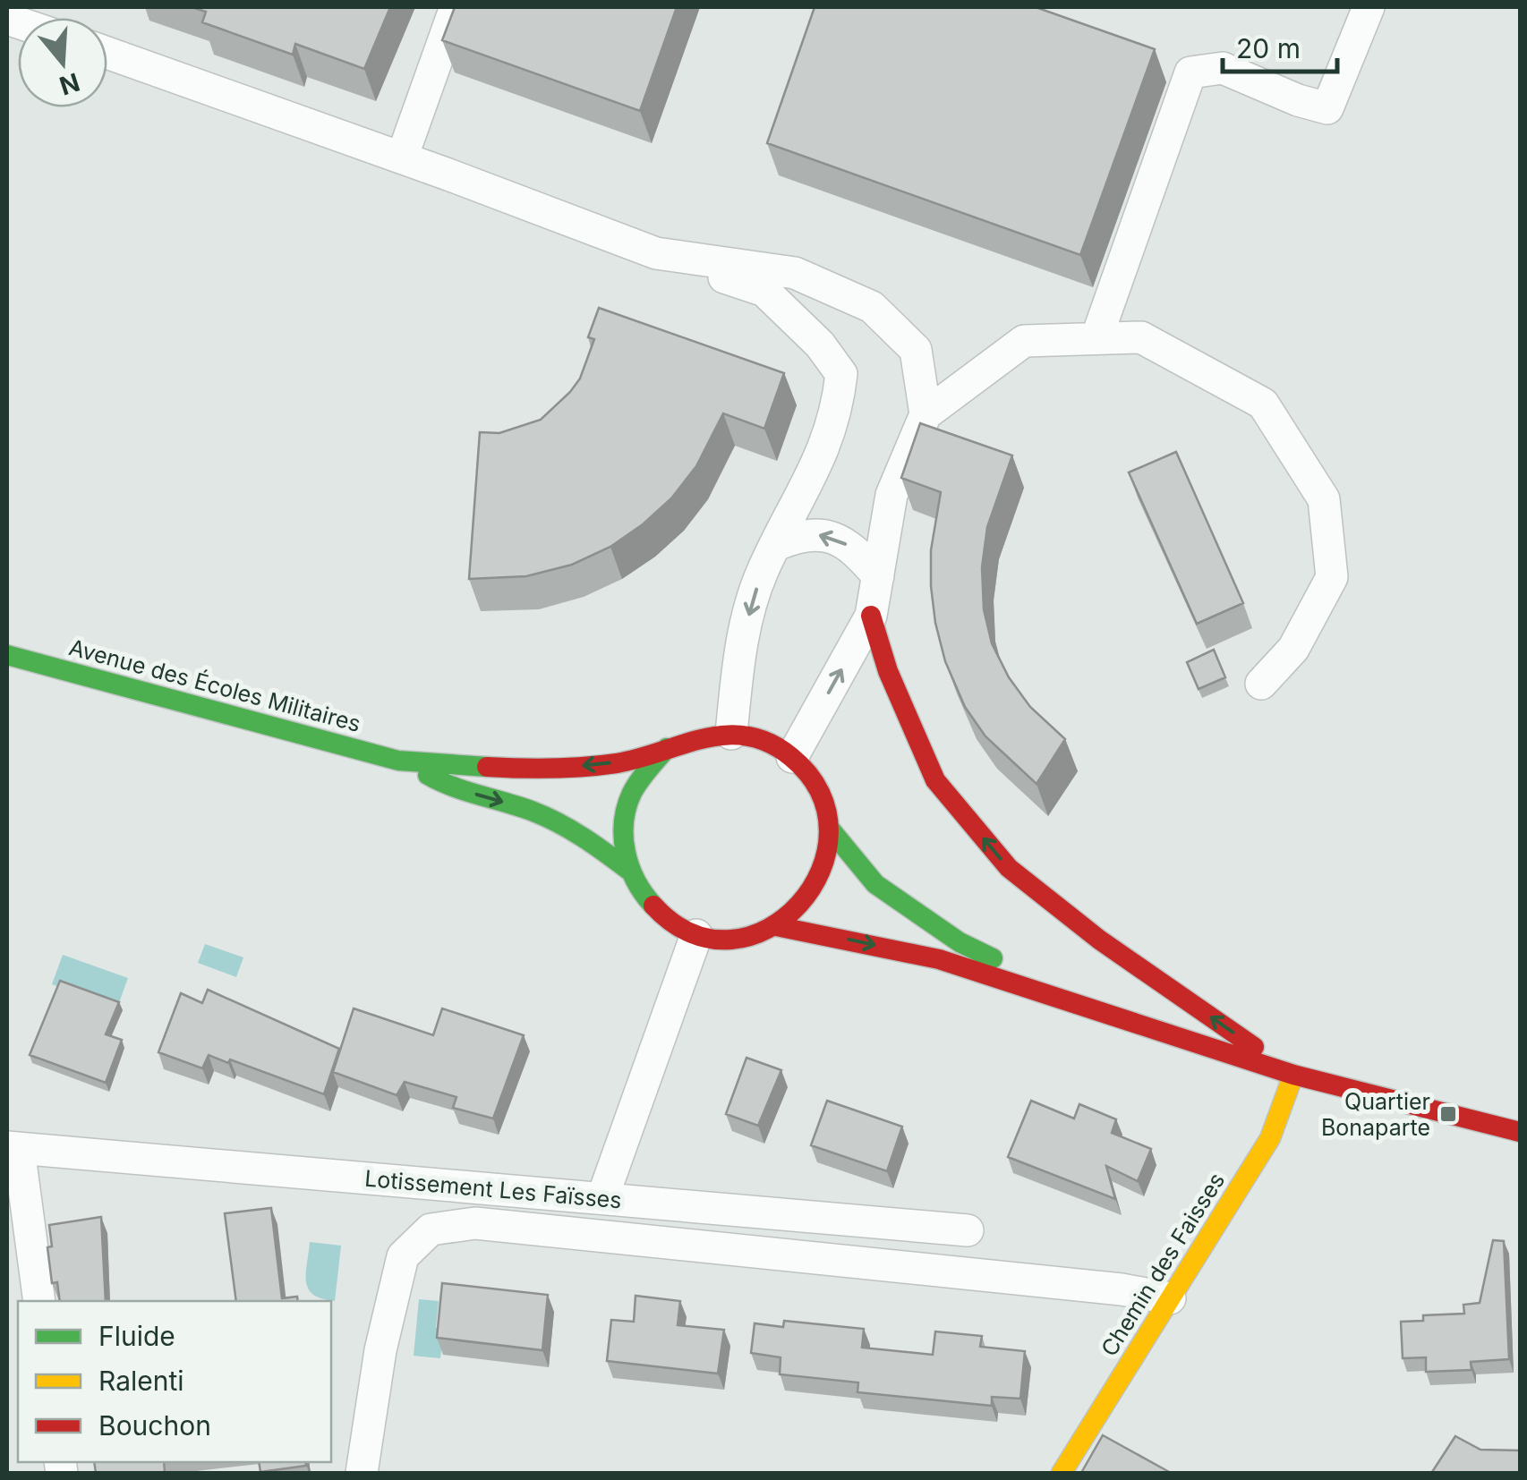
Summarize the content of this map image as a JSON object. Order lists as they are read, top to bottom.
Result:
{
  "streets": {
    "street": ["Avenue des Écoles Militaires", "Lotissement Les Faïsses", "Chemin des Faisses"]
  },
  "places": {
    "transit": ["Quartier Bonaparte"]
  },
  "legend": ["Fluide", "Ralenti", "Bouchon"],
  "scale_bar": "20 m",
  "north": "bottom"
}
